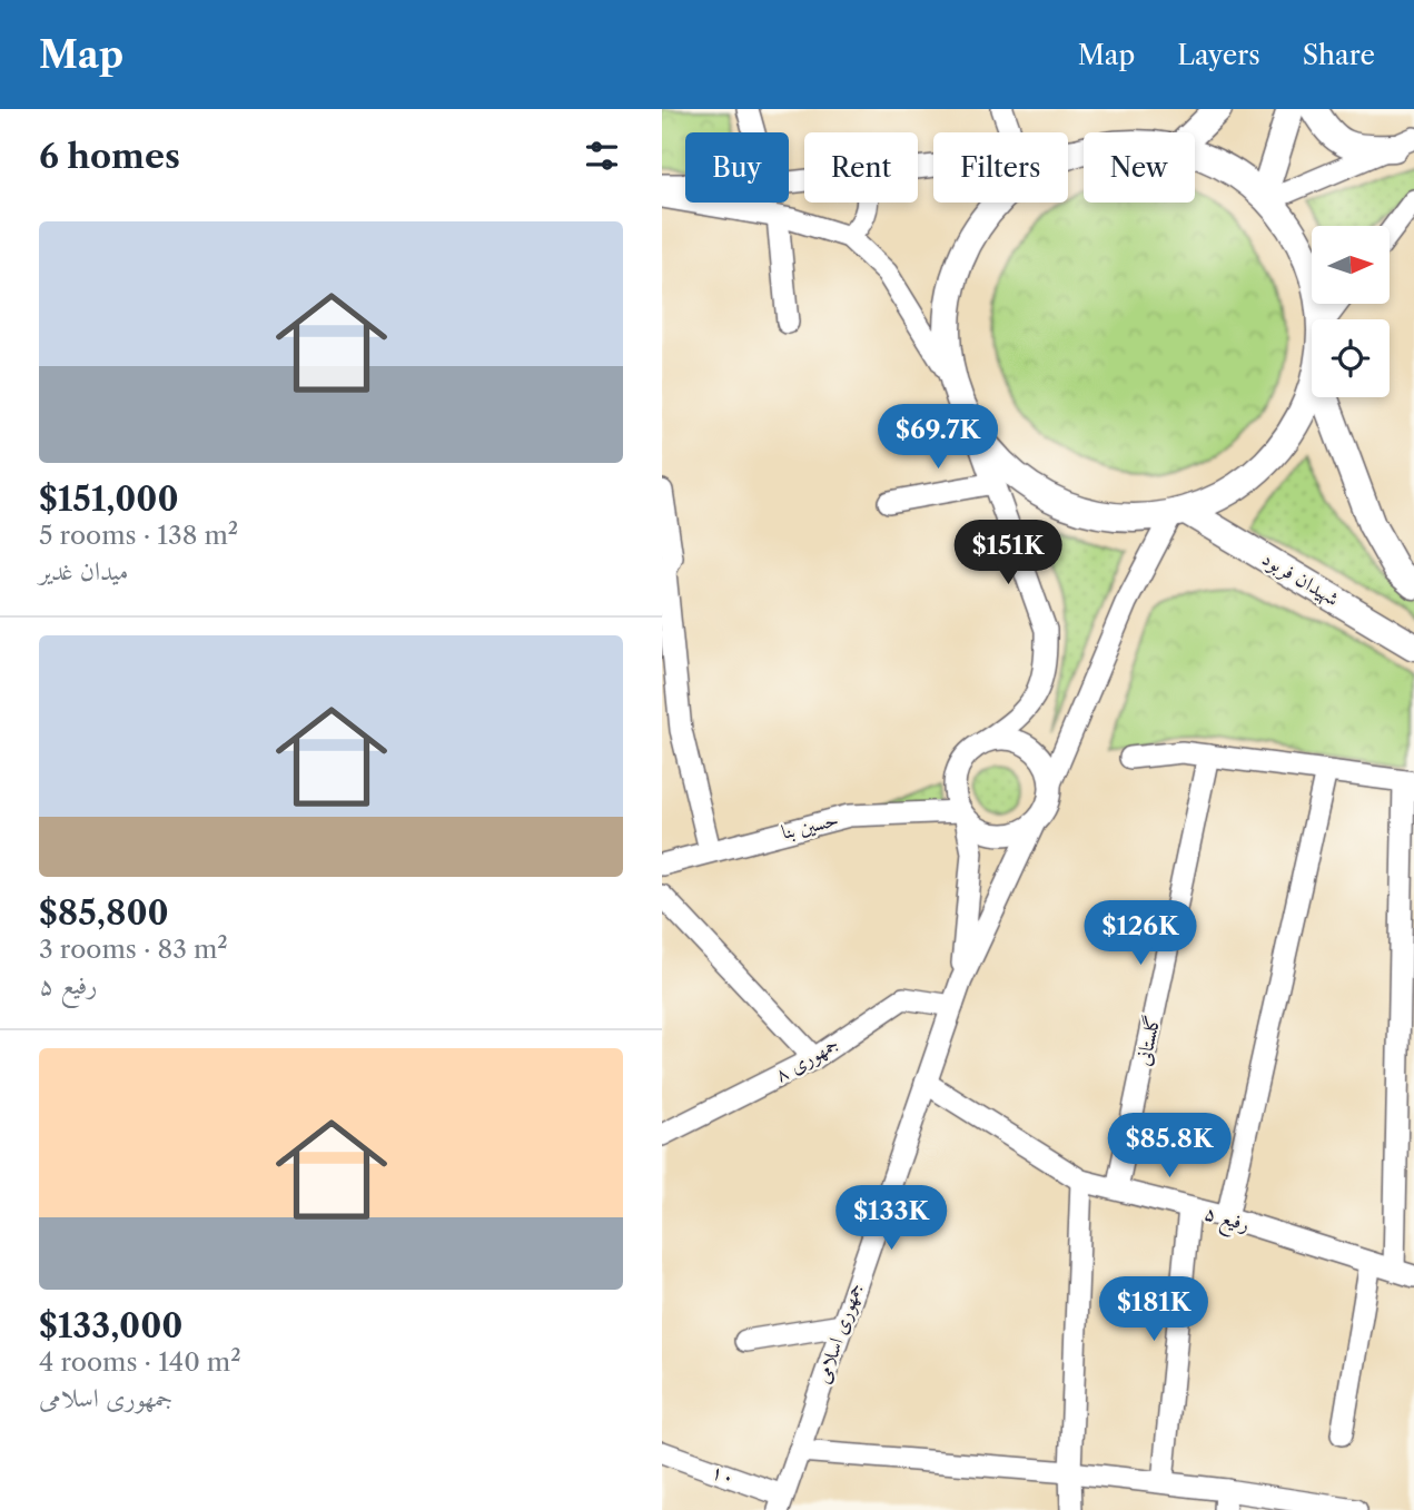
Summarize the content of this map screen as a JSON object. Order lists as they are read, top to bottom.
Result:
{
  "streets": {
    "main road": ["شهيدان فربود"],
    "street": [
      "حسین بنا",
      "گلستانی",
      "جمهوری ۸",
      "رفیع ۵",
      "جمهوری اسلامی",
      "۱۰"
    ]
  },
  "crossings": [
    ["گلستانی", "رفیع ۵"],
    ["جمهوری ۸", "جمهوری اسلامی"],
    ["رفیع ۵", "جمهوری اسلامی"],
    ["جمهوری اسلامی", "۱۰"]
  ],
  "north": "right",
  "page": {
    "header": "Map",
    "nav": ["Map", "Layers", "Share"],
    "heading": "6 homes",
    "chip": [
      "Buy",
      "Rent",
      "Filters",
      "New"
    ],
    "list": [
      {
        "name": "$151,000",
        "note": "5 rooms · 138 m² · میدان غدیر"
      },
      {
        "name": "$85,800",
        "note": "3 rooms · 83 m² · رفیع ۵"
      },
      {
        "name": "$133,000",
        "note": "4 rooms · 140 m² · جمهوری اسلامی"
      }
    ],
    "price": [
      "$69.7K",
      "$151K",
      "$126K",
      "$85.8K",
      "$133K",
      "$181K"
    ]
  }
}
